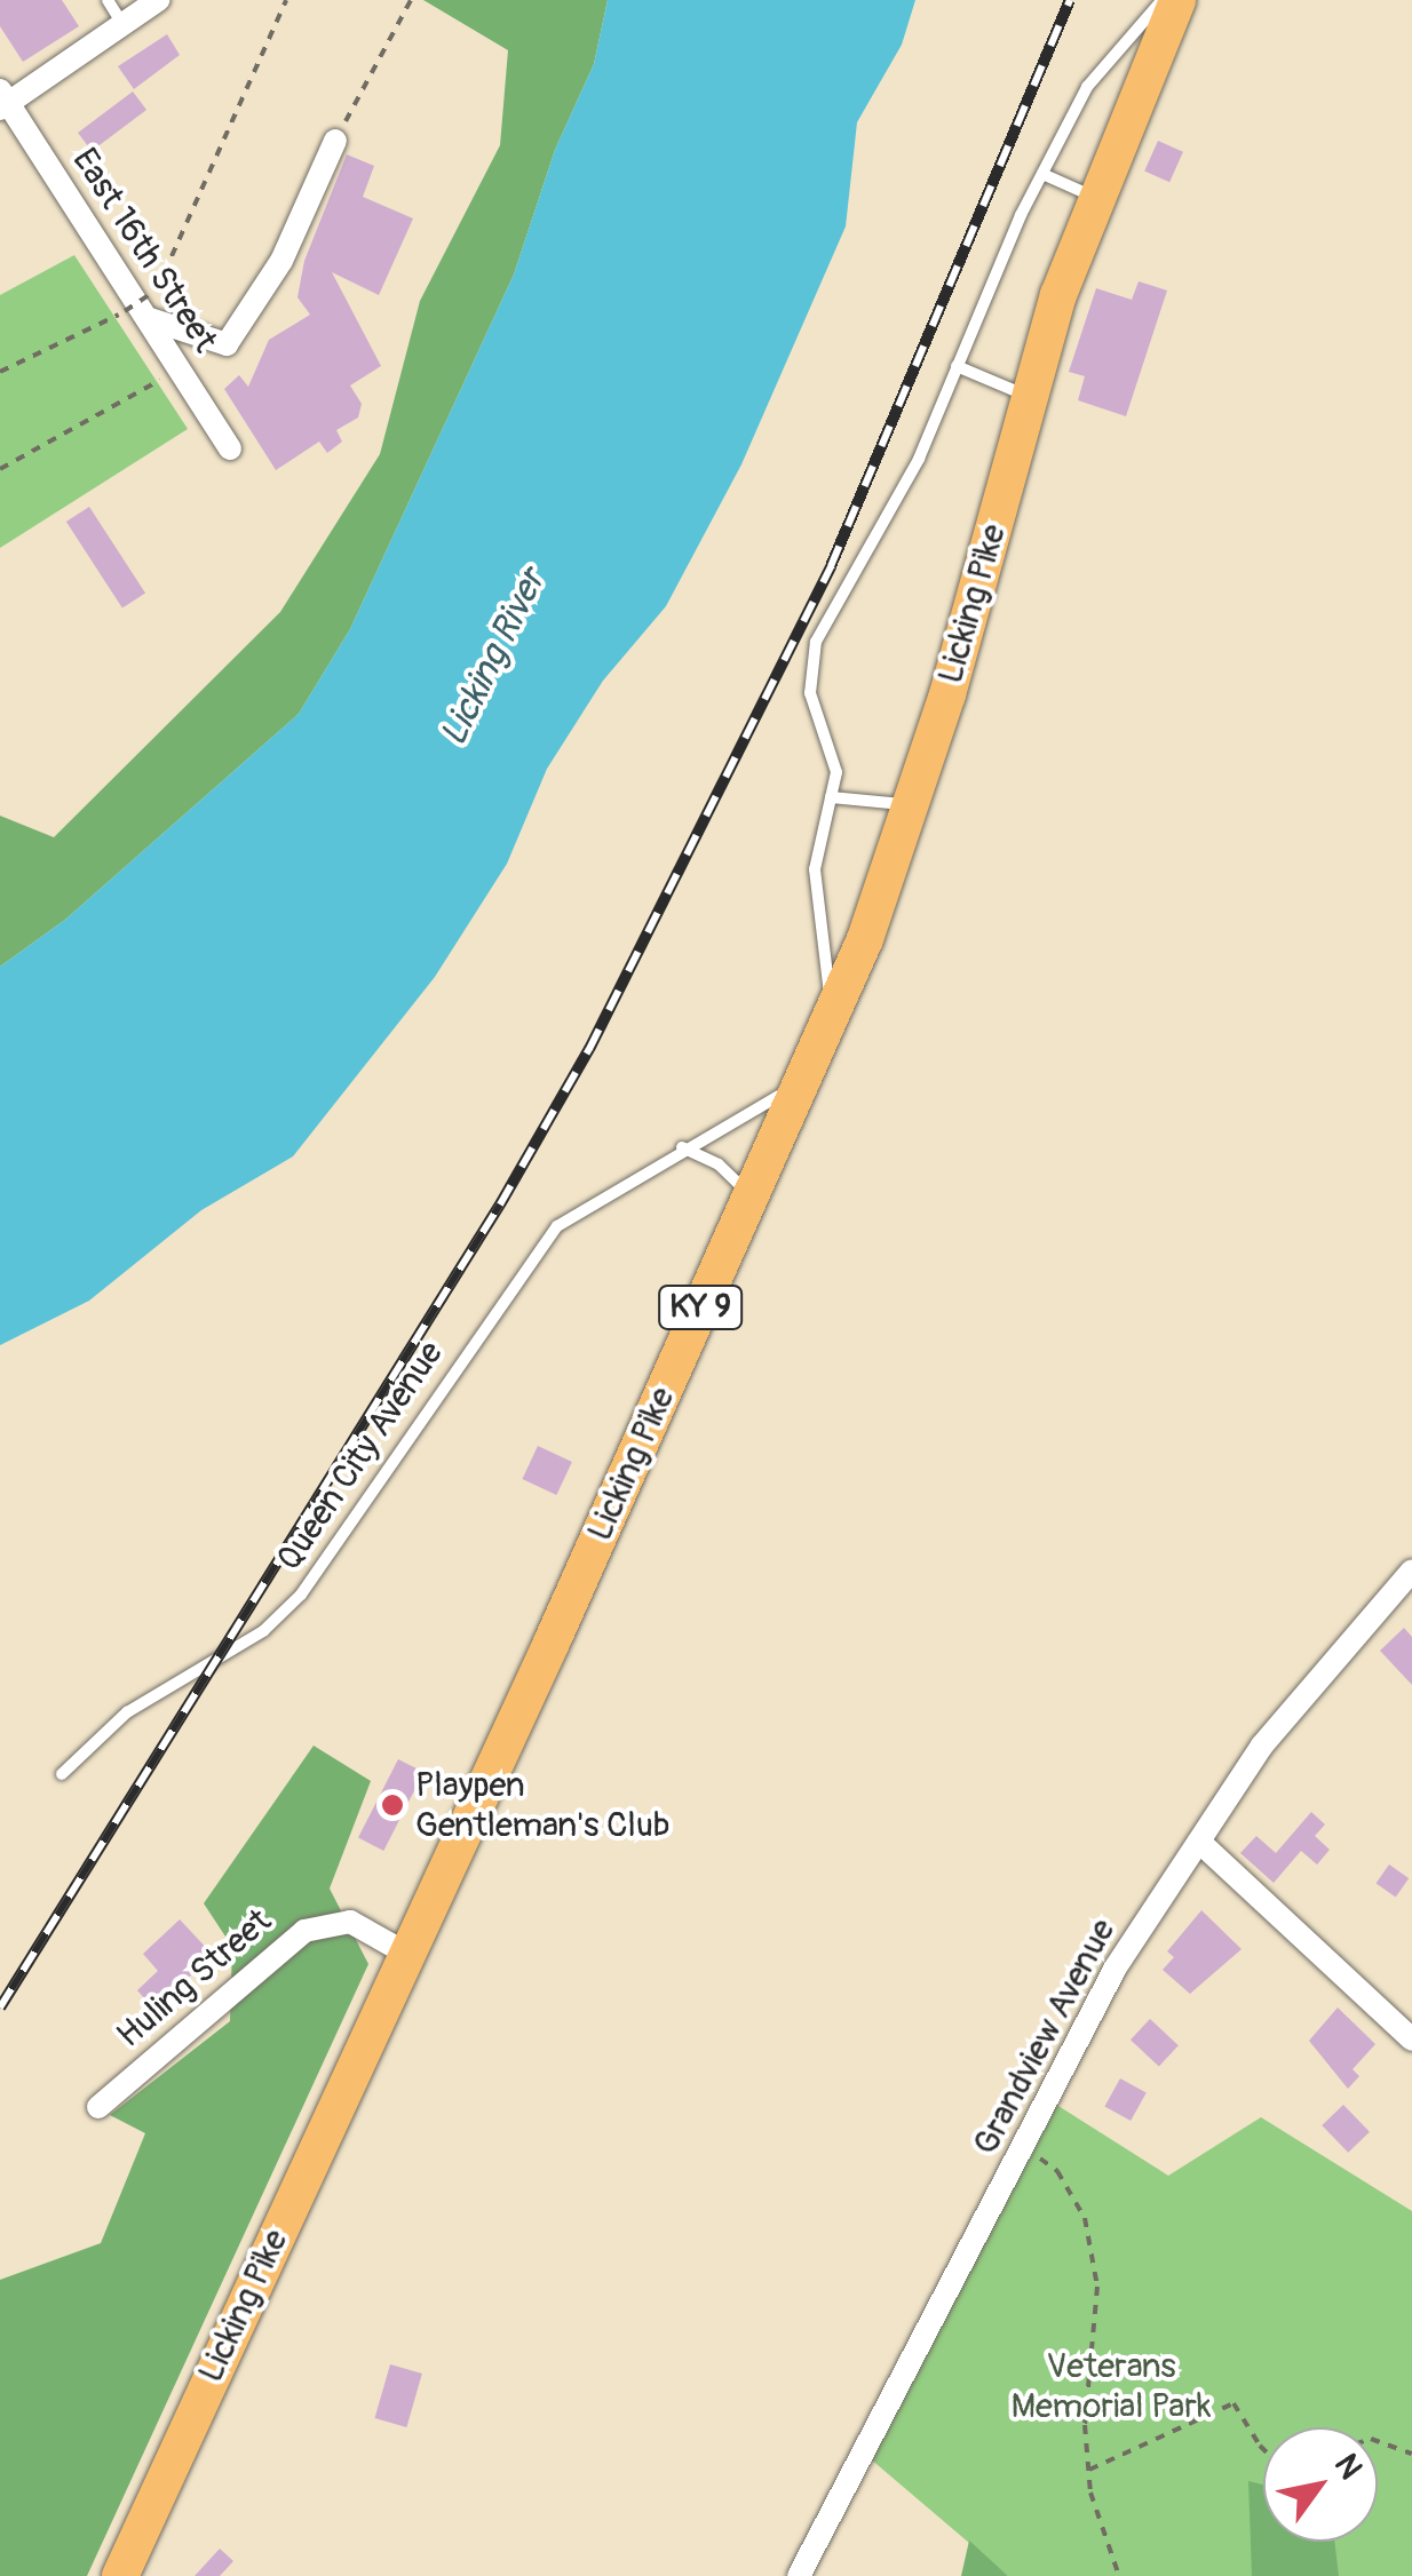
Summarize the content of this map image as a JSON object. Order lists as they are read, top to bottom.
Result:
{
  "streets": {
    "main road": ["Licking Pike", "KY 9"],
    "street": ["East 16th Street", "Huling Street", "Grandview Avenue"],
    "lane": ["Queen City Avenue"]
  },
  "crossings": [
    ["Licking Pike", "Queen City Avenue"],
    ["Licking Pike", "Huling Street"]
  ],
  "water": ["Licking River"],
  "parks": ["Veterans Memorial Park"],
  "places": ["Playpen Gentleman's Club"],
  "north": "top right"
}
